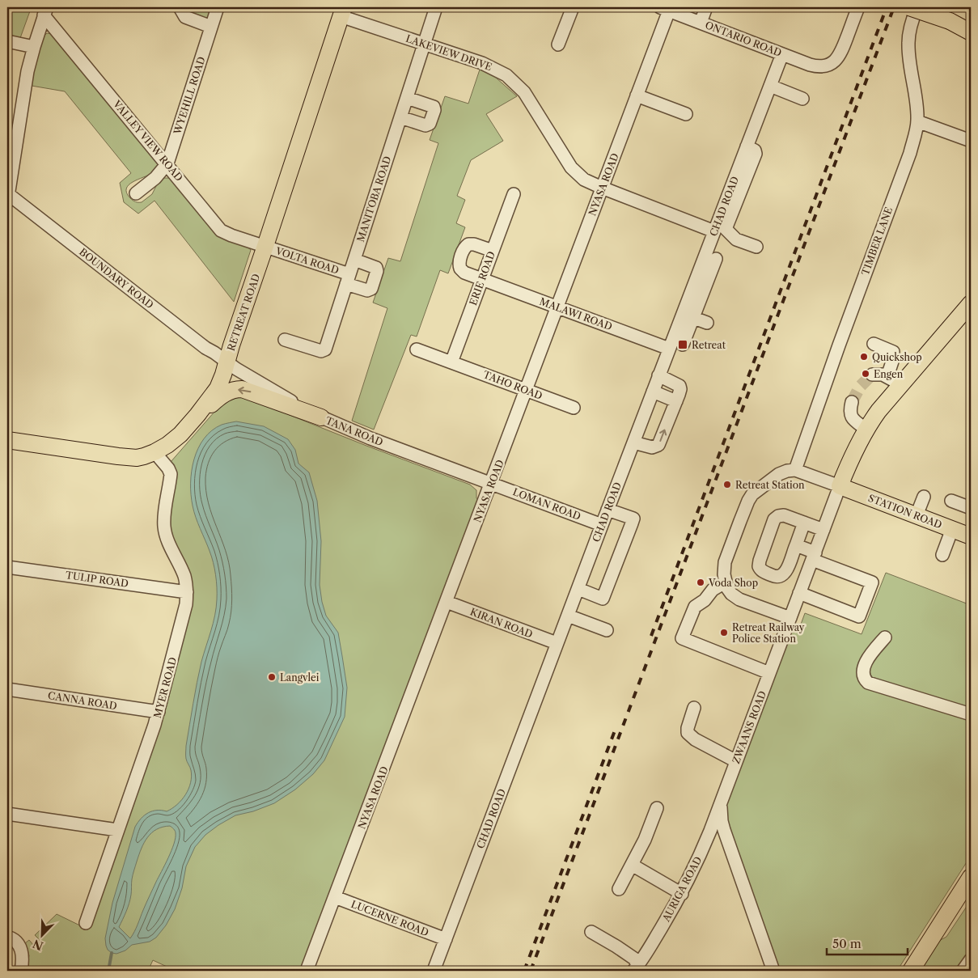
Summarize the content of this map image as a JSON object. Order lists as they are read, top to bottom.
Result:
{
  "streets": {
    "main road": ["RETREAT ROAD", "STATION ROAD"],
    "street": [
      "ONTARIO ROAD",
      "LAKEVIEW DRIVE",
      "WYEHILL ROAD",
      "VALLEY VIEW ROAD",
      "NYASA ROAD",
      "MANITOBA ROAD",
      "CHAD ROAD",
      "TIMBER LANE",
      "VOLTA ROAD",
      "BOUNDARY ROAD",
      "ERIE ROAD",
      "MALAWI ROAD",
      "TAHO ROAD",
      "TANA ROAD",
      "LOMAN ROAD",
      "TULIP ROAD",
      "KIRAN ROAD",
      "MYER ROAD",
      "CANNA ROAD",
      "ZWAANS ROAD",
      "AURIGA ROAD",
      "LUCERNE ROAD"
    ]
  },
  "crossings": [
    ["ONTARIO ROAD", "NYASA ROAD"],
    ["ONTARIO ROAD", "CHAD ROAD"],
    ["LAKEVIEW DRIVE", "NYASA ROAD"],
    ["LAKEVIEW DRIVE", "MANITOBA ROAD"],
    ["LAKEVIEW DRIVE", "CHAD ROAD"],
    ["LAKEVIEW DRIVE", "RETREAT ROAD"],
    ["WYEHILL ROAD", "VALLEY VIEW ROAD"],
    ["VALLEY VIEW ROAD", "VOLTA ROAD"],
    ["VALLEY VIEW ROAD", "RETREAT ROAD"],
    ["NYASA ROAD", "MALAWI ROAD"],
    ["NYASA ROAD", "TAHO ROAD"],
    ["NYASA ROAD", "TANA ROAD"],
    ["NYASA ROAD", "LOMAN ROAD"],
    ["NYASA ROAD", "KIRAN ROAD"],
    ["NYASA ROAD", "LUCERNE ROAD"],
    ["MANITOBA ROAD", "VOLTA ROAD"],
    ["CHAD ROAD", "MALAWI ROAD"],
    ["CHAD ROAD", "LOMAN ROAD"],
    ["CHAD ROAD", "KIRAN ROAD"],
    ["CHAD ROAD", "LUCERNE ROAD"],
    ["VOLTA ROAD", "RETREAT ROAD"],
    ["BOUNDARY ROAD", "RETREAT ROAD"],
    ["BOUNDARY ROAD", "TANA ROAD"],
    ["ERIE ROAD", "MALAWI ROAD"],
    ["ERIE ROAD", "TAHO ROAD"],
    ["RETREAT ROAD", "TANA ROAD"],
    ["RETREAT ROAD", "MYER ROAD"],
    ["TANA ROAD", "LOMAN ROAD"],
    ["STATION ROAD", "ZWAANS ROAD"],
    ["TULIP ROAD", "MYER ROAD"],
    ["MYER ROAD", "CANNA ROAD"],
    ["ZWAANS ROAD", "AURIGA ROAD"]
  ],
  "places": {
    "transit": ["Retreat"],
    "other": [
      "Quickshop",
      "Engen",
      "Retreat Station",
      "Voda Shop",
      "Retreat Railway Police Station",
      "Langvlei"
    ]
  },
  "scale_bar": "50 m",
  "north": "bottom left"
}
